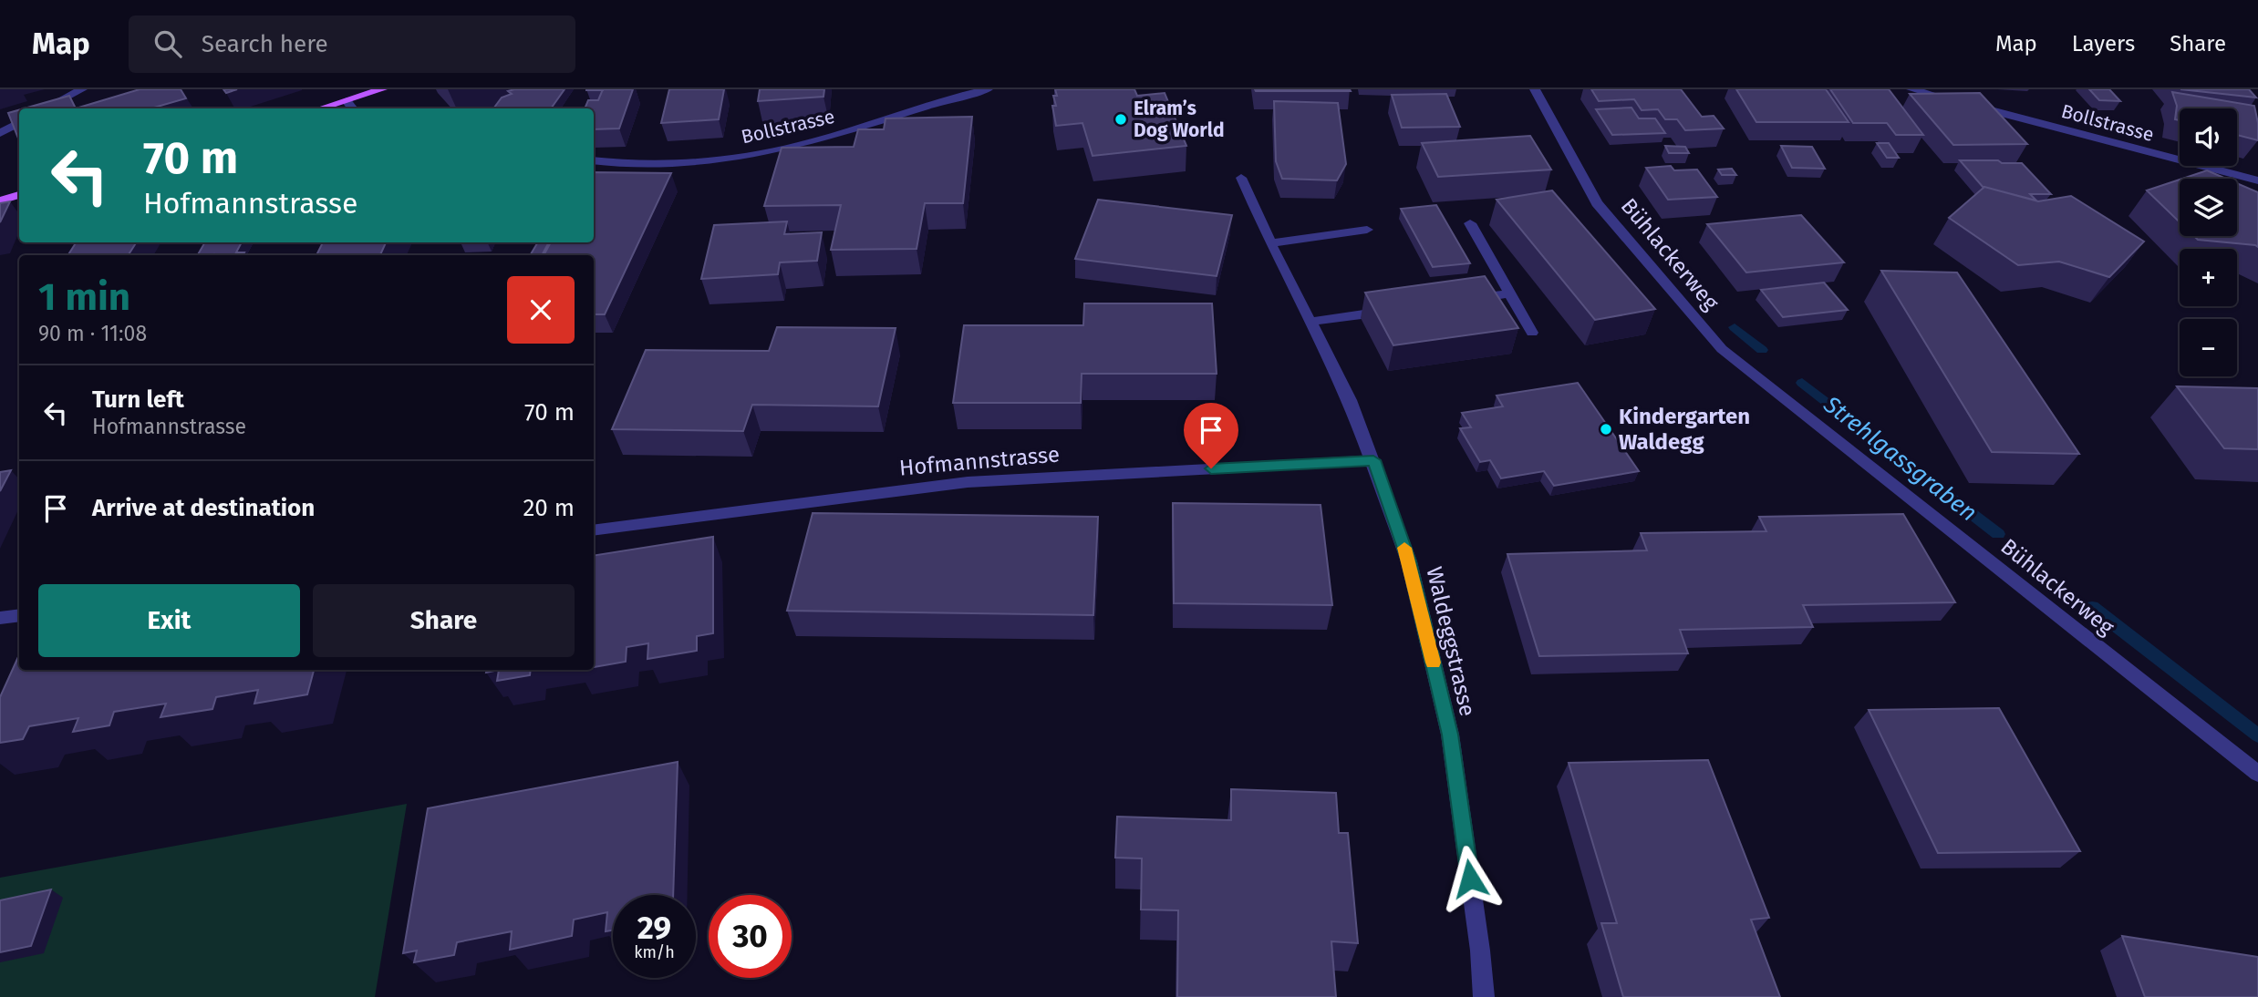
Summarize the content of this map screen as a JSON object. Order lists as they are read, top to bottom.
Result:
{
  "streets": {
    "street": [
      "Bollstrasse",
      "Bühlackerweg",
      "Hofmannstrasse",
      "Waldeggstrasse"
    ]
  },
  "crossings": [
    ["Hofmannstrasse", "Waldeggstrasse"]
  ],
  "water": ["Strehlgassgraben"],
  "places": ["Elram’s Dog World", "Kindergarten Waldegg"],
  "page": {
    "header": "Map",
    "search": "Search here",
    "nav": ["Map", "Layers", "Share"],
    "map_buttons": ["+", "−"],
    "turn": ["70 m", "Hofmannstrasse"],
    "heading": ["1 min", "90 m · 11:08"],
    "list": [
      {
        "name": "Turn left",
        "note": "Hofmannstrasse",
        "value": "70 m"
      },
      {
        "name": "Arrive at destination",
        "value": "20 m"
      }
    ],
    "buttons": ["Exit", "Share"],
    "speed": "29 km/h",
    "limit": "30"
  }
}
